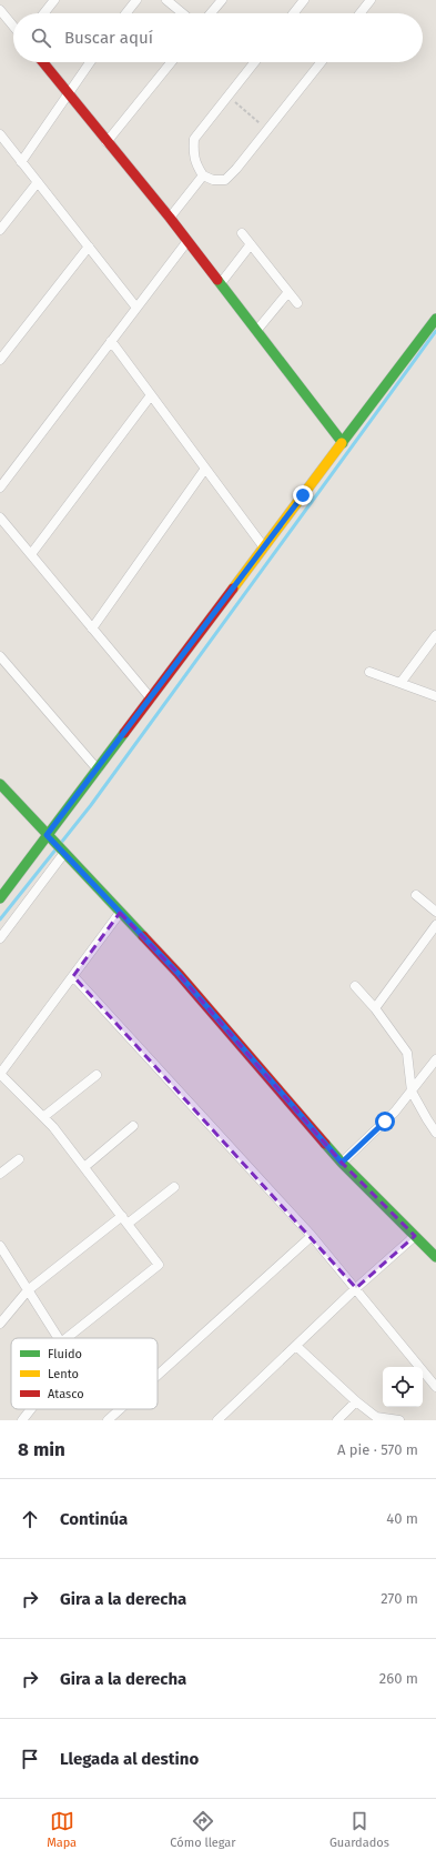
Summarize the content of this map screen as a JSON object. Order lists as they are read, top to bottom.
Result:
{
  "legend": ["Fluido", "Lento", "Atasco"],
  "page": {
    "search": "Buscar aquí",
    "heading": ["8 min", "A pie · 570 m"],
    "list": [
      ["Continúa", "40 m"],
      ["Gira a la derecha", "270 m"],
      ["Gira a la derecha", "260 m"],
      "Llegada al destino"
    ],
    "nav": ["Mapa", "Cómo llegar", "Guardados"]
  }
}
